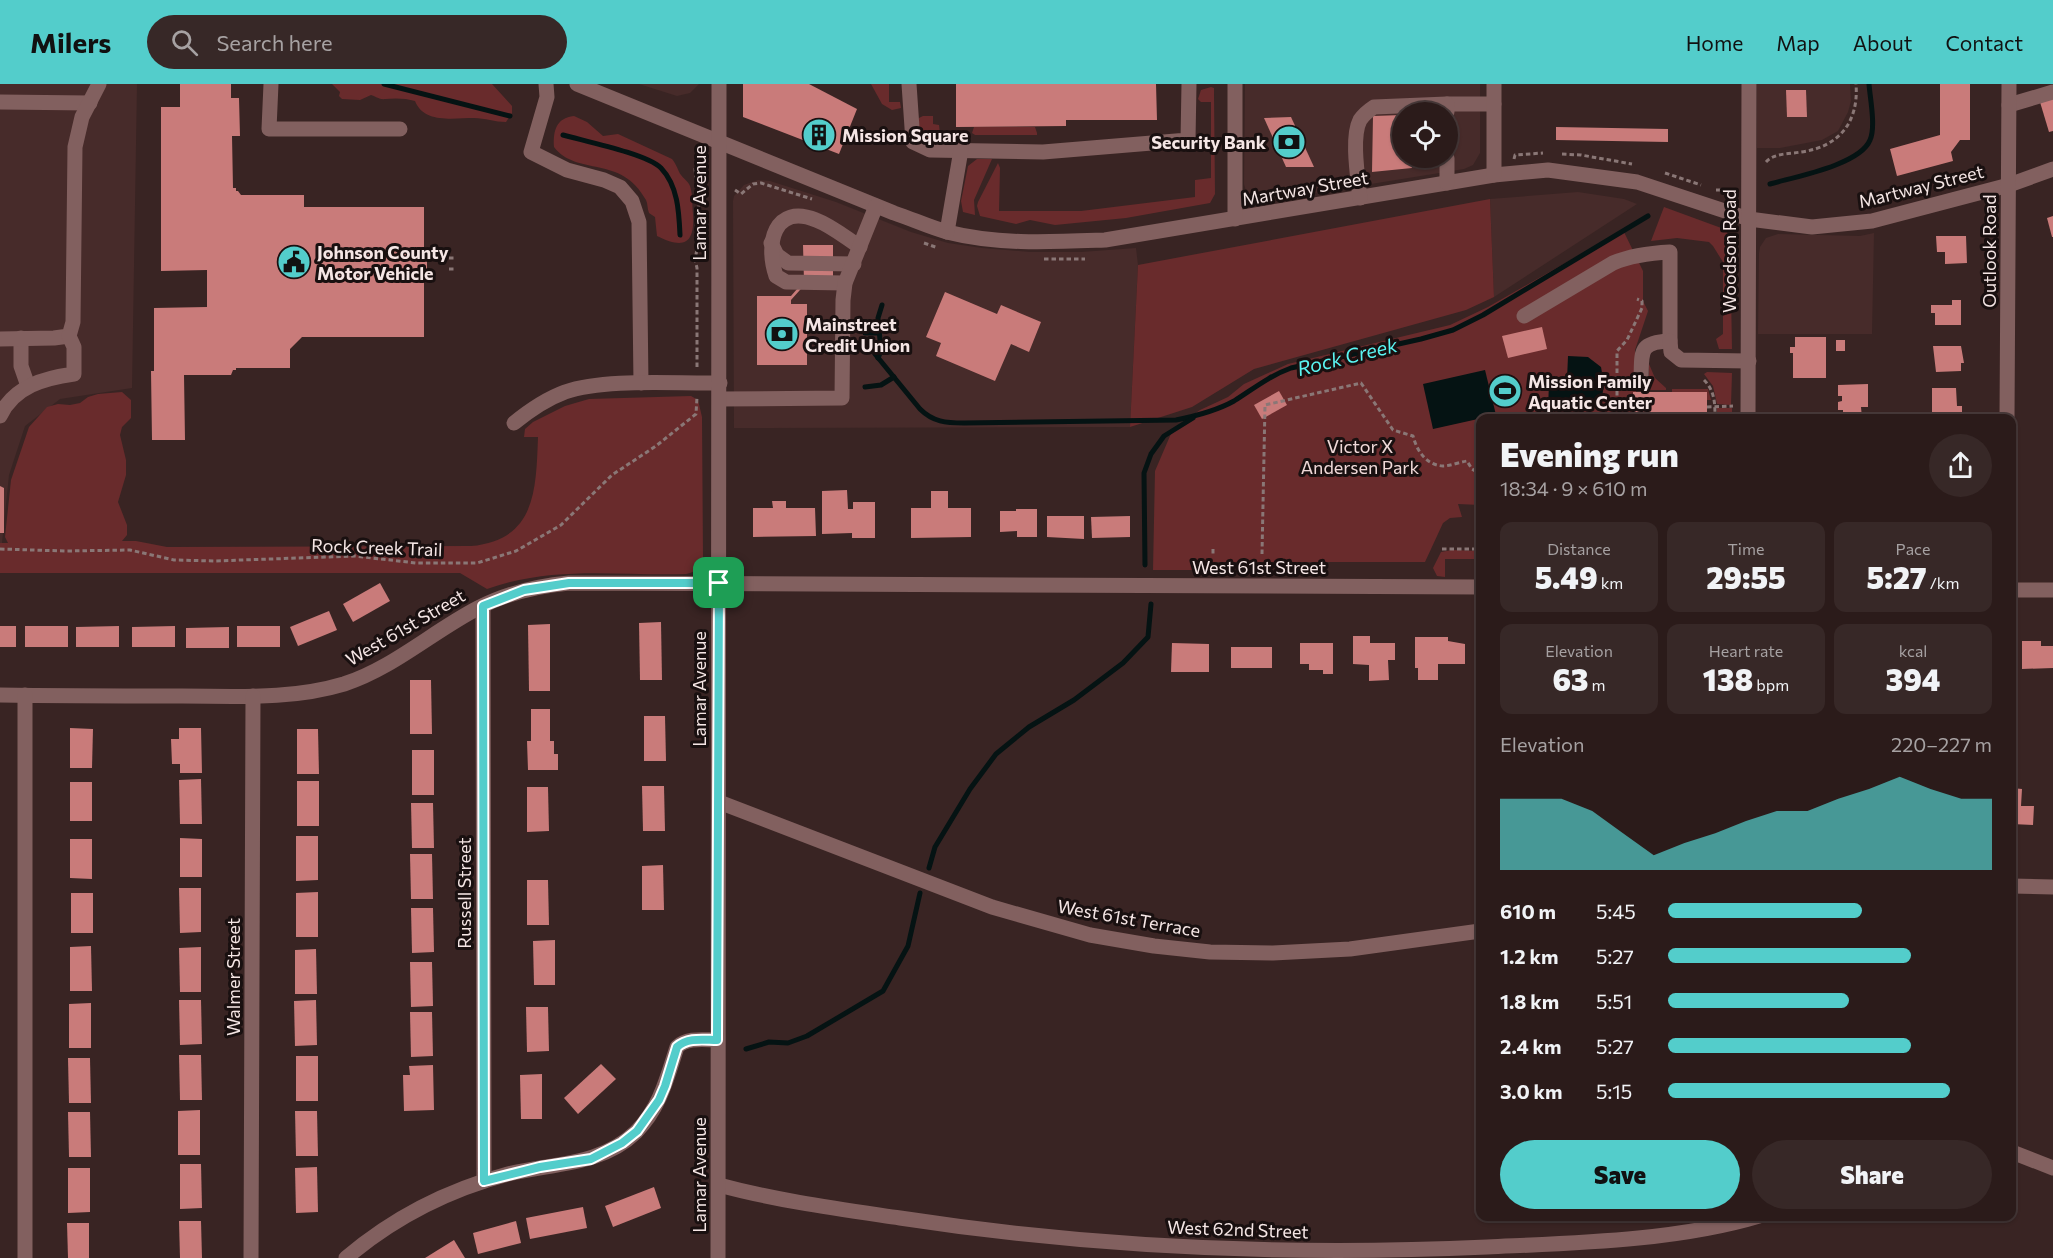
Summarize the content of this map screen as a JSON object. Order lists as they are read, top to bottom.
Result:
{
  "streets": {
    "street": [
      "Martway Street",
      "Lamar Avenue",
      "Woodson Road",
      "Outlook Road",
      "West 61st Street",
      "Russell Street",
      "West 61st Terrace",
      "Walmer Street",
      "West 62nd Street"
    ],
    "path": ["Rock Creek Trail"]
  },
  "crossings": [
    ["Martway Street", "Lamar Avenue"],
    ["Martway Street", "Woodson Road"],
    ["Martway Street", "Outlook Road"],
    ["Lamar Avenue", "West 61st Street"],
    ["Lamar Avenue", "West 61st Terrace"],
    ["Lamar Avenue", "West 62nd Street"],
    ["West 61st Street", "Russell Street"],
    ["West 61st Street", "Walmer Street"]
  ],
  "water": ["Rock Creek"],
  "parks": ["Victor X Andersen Park"],
  "places": {
    "building": ["Mission Square"],
    "bank": ["Security Bank", "Mainstreet Credit Union"],
    "public building": ["Johnson County Motor Vehicle"],
    "sports": ["Mission Family Aquatic Center"]
  },
  "page": {
    "header": "Milers",
    "search": "Search here",
    "nav": [
      "Home",
      "Map",
      "About",
      "Contact"
    ],
    "heading": ["Evening run", "18:34 · 9 × 610 m"],
    "stats": [
      ["Distance", "5.49 km"],
      ["Time", "29:55"],
      ["Pace", "5:27 /km"],
      ["Elevation", "63 m"],
      ["Heart rate", "138 bpm"],
      ["kcal", "394"]
    ],
    "chart": ["Elevation", "220–227 m"],
    "list": [
      {
        "name": "610 m",
        "note": "5:45"
      },
      {
        "name": "1.2 km",
        "note": "5:27"
      },
      {
        "name": "1.8 km",
        "note": "5:51"
      },
      {
        "name": "2.4 km",
        "note": "5:27"
      },
      {
        "name": "3.0 km",
        "note": "5:15"
      }
    ],
    "buttons": ["Save", "Share"]
  }
}
